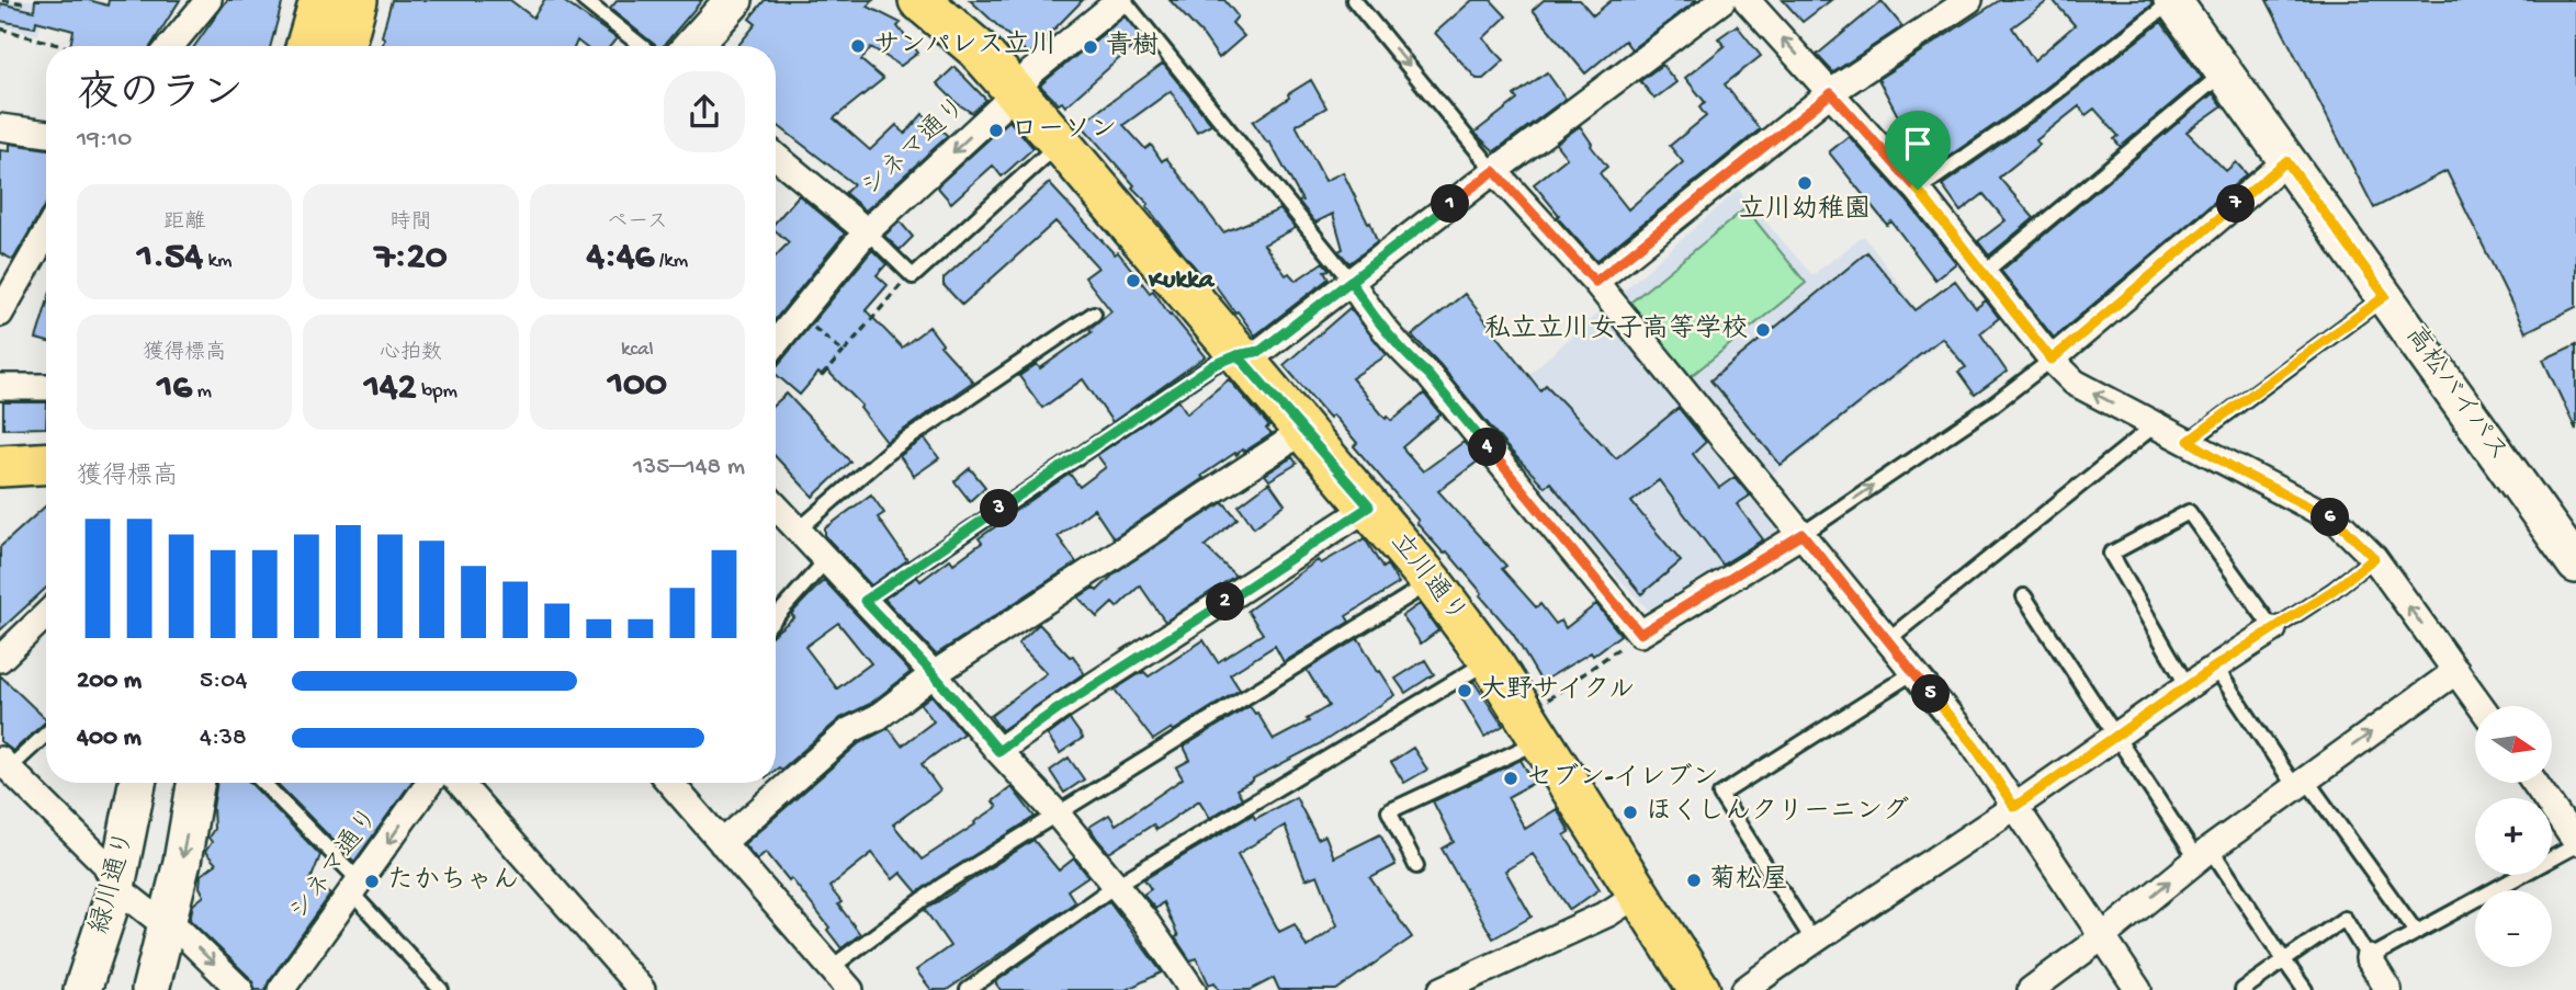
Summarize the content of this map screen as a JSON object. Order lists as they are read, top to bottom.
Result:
{
  "streets": {
    "main road": ["立川通り"],
    "street": ["シネマ通り", "高松バイパス", "緑川通り"]
  },
  "crossings": [
    ["シネマ通り", "立川通り"]
  ],
  "one_way": ["シネマ通り"],
  "places": [
    "サンパレス立川",
    "青樹",
    "ローソン",
    "立川幼稚園",
    "Kukka",
    "私立立川女子高等学校",
    "大野サイクル",
    "セブン-イレブン",
    "ほくしんクリーニング",
    "菊松屋",
    "たかちゃん"
  ],
  "north": "right",
  "page": {
    "heading": ["夜のラン", "19:10"],
    "stats": [
      ["距離", "1.54 km"],
      ["時間", "7:20"],
      ["ペース", "4:46 /km"],
      ["獲得標高", "16 m"],
      ["心拍数", "142 bpm"],
      ["kcal", "100"]
    ],
    "pins": [
      "1",
      "7",
      "4",
      "3",
      "6",
      "2",
      "5"
    ],
    "chart": ["獲得標高", "135–148 m"],
    "list": [
      {
        "name": "200 m",
        "note": "5:04"
      },
      {
        "name": "400 m",
        "note": "4:38"
      }
    ],
    "map_buttons": ["+", "−"]
  }
}
